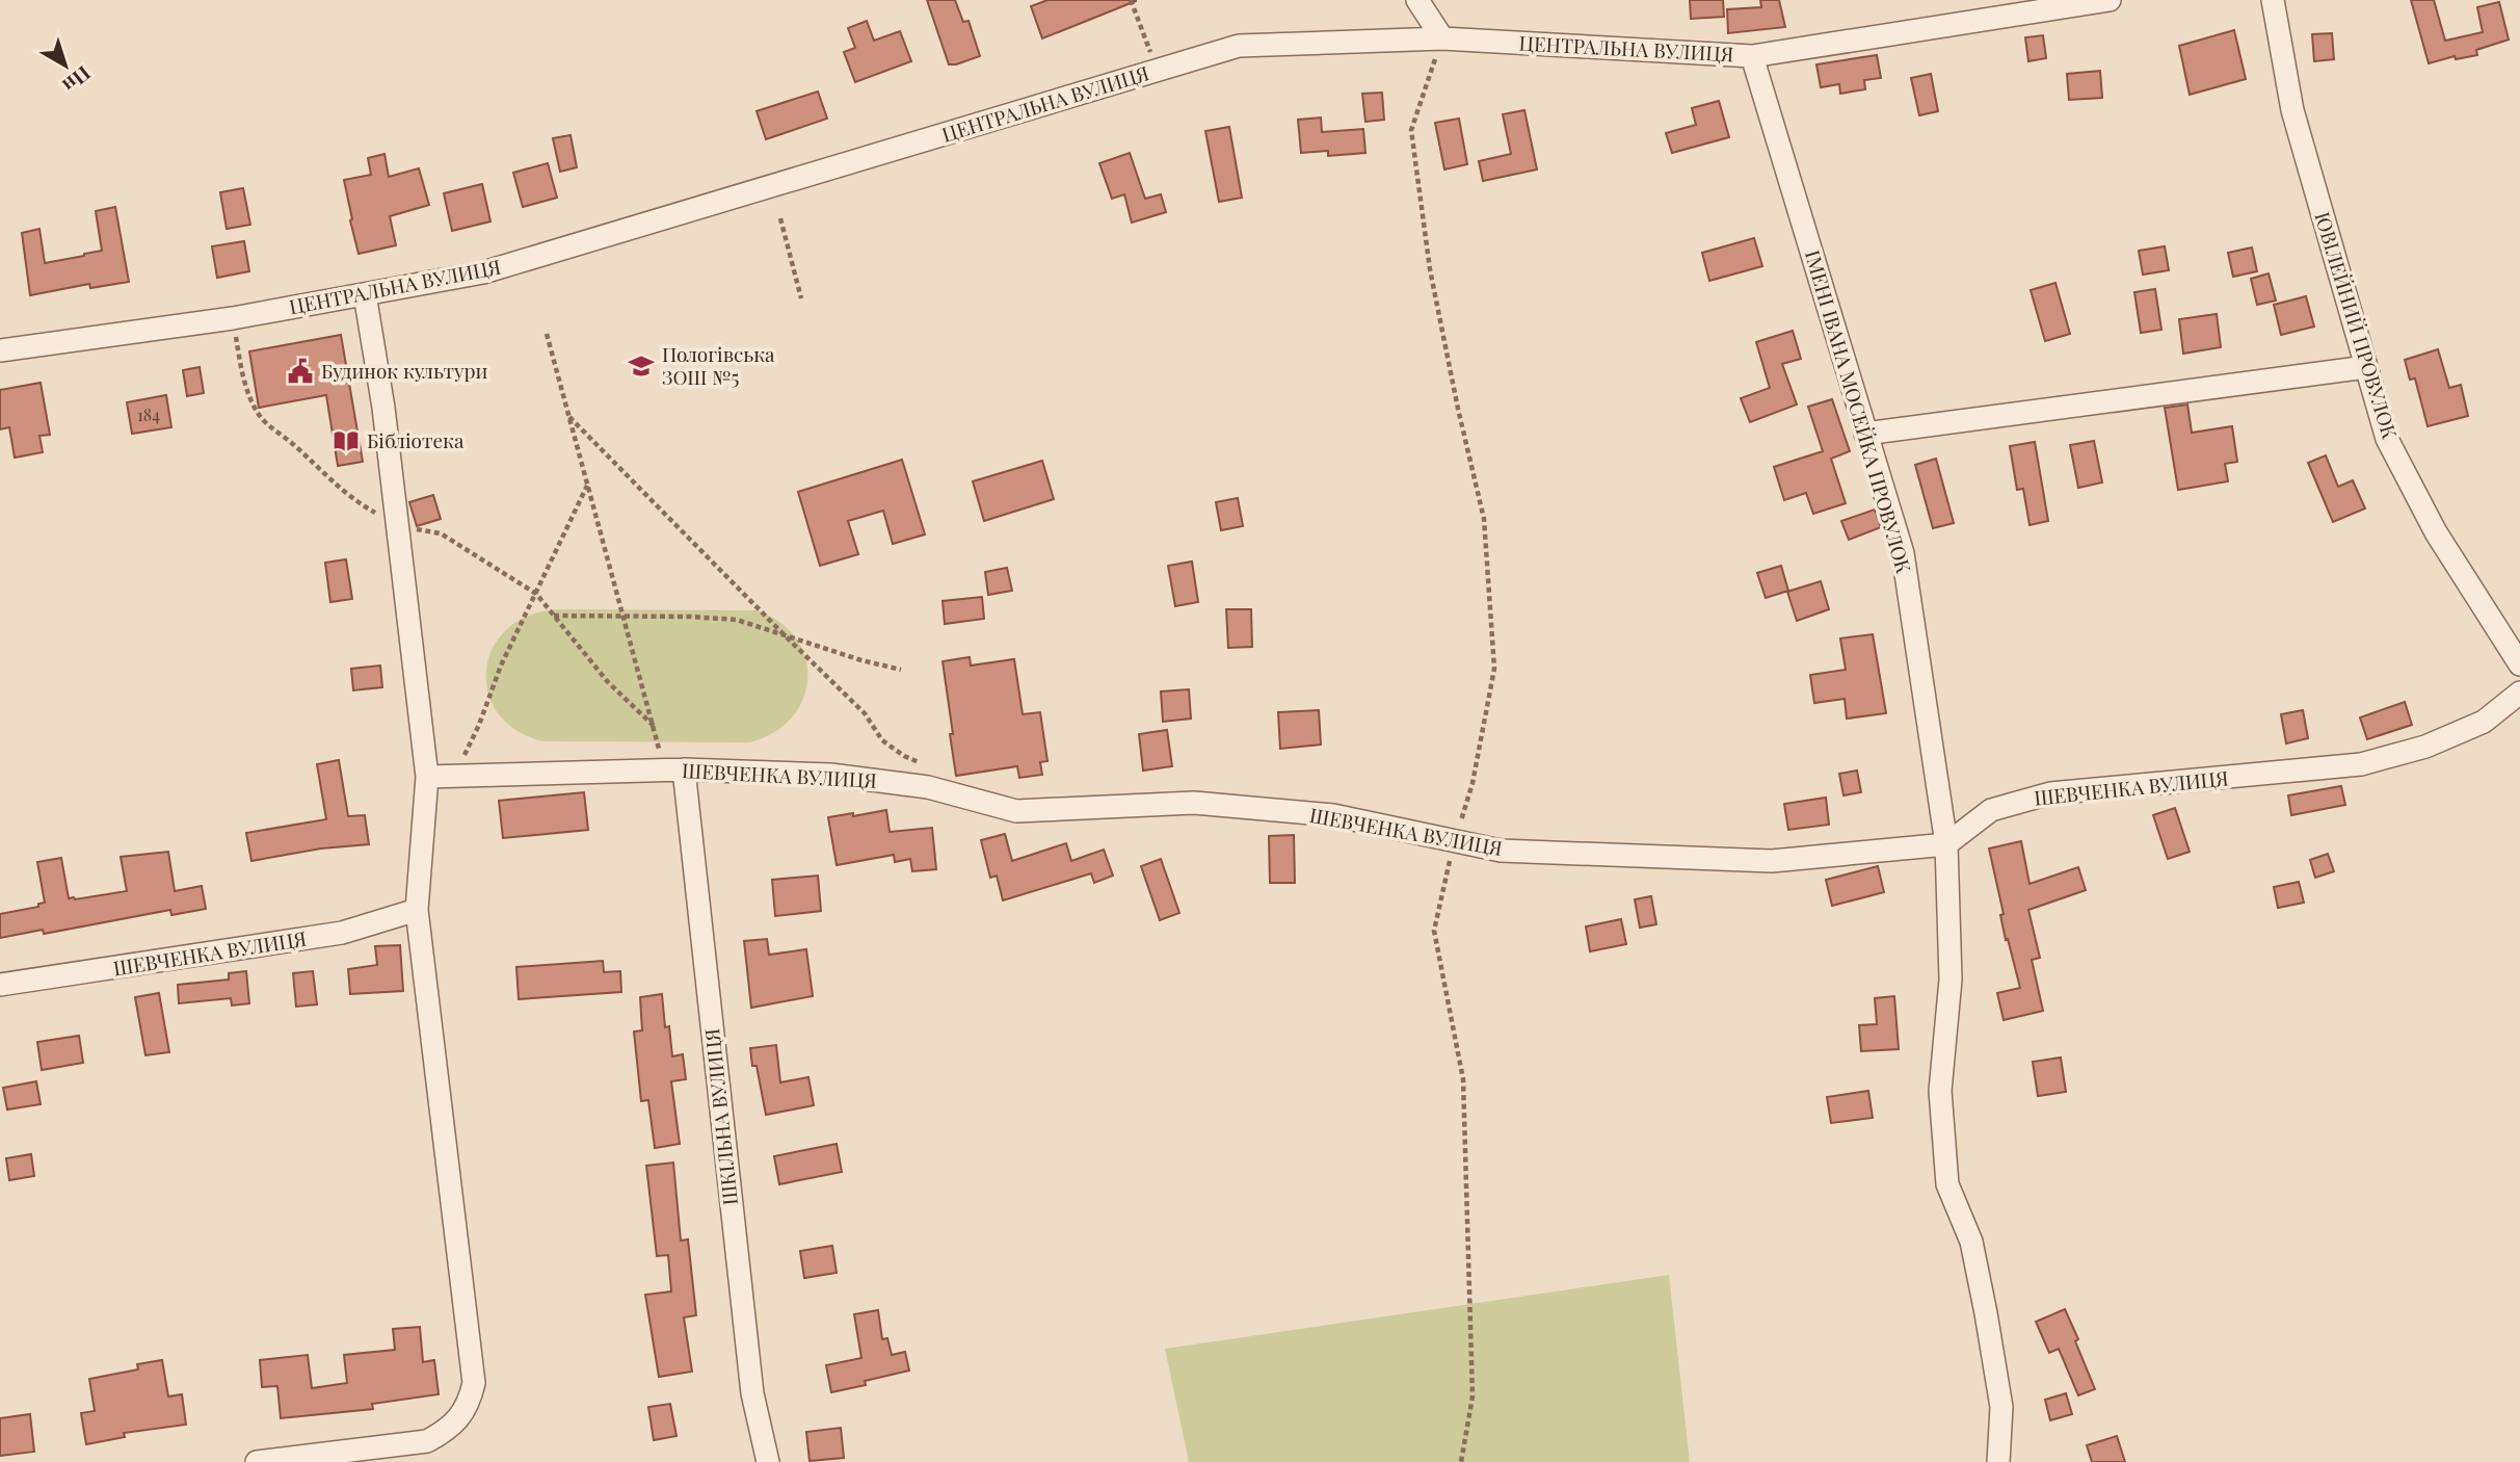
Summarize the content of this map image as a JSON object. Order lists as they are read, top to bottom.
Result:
{
  "streets": {
    "street": [
      "ЦЕНТРАЛЬНА ВУЛИЦЯ",
      "ЮВІЛЕЙНИЙ ПРОВУЛОК",
      "ІМЕНІ ІВАНА МОСЕЙКА ПРОВУЛОК",
      "ШЕВЧЕНКА ВУЛИЦЯ",
      "ШКІЛЬНА ВУЛИЦЯ"
    ]
  },
  "crossings": [
    ["ЦЕНТРАЛЬНА ВУЛИЦЯ", "ІМЕНІ ІВАНА МОСЕЙКА ПРОВУЛОК"],
    ["ІМЕНІ ІВАНА МОСЕЙКА ПРОВУЛОК", "ШЕВЧЕНКА ВУЛИЦЯ"],
    ["ШЕВЧЕНКА ВУЛИЦЯ", "ШКІЛЬНА ВУЛИЦЯ"]
  ],
  "places": {
    "school or university": ["Пологівська ЗОШ №5"],
    "public building": ["Будинок культури"],
    "library": ["Бібліотека"]
  },
  "house_numbers": ["184"],
  "north": "bottom right"
}
